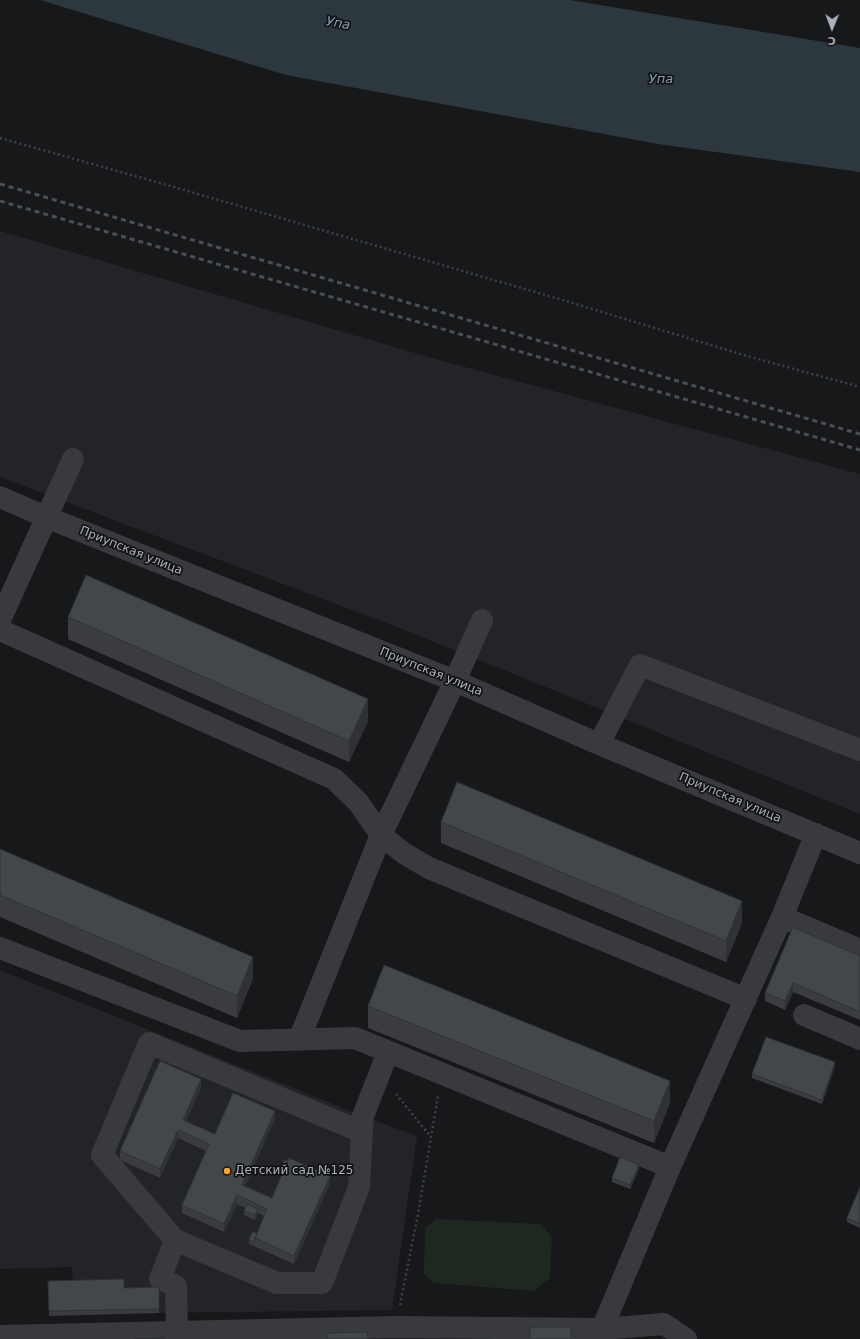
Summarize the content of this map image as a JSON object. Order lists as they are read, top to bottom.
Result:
{
  "streets": {
    "street": ["Приупская улица"]
  },
  "water": ["Упа"],
  "places": ["Детский сад №125"],
  "north": "bottom"
}
